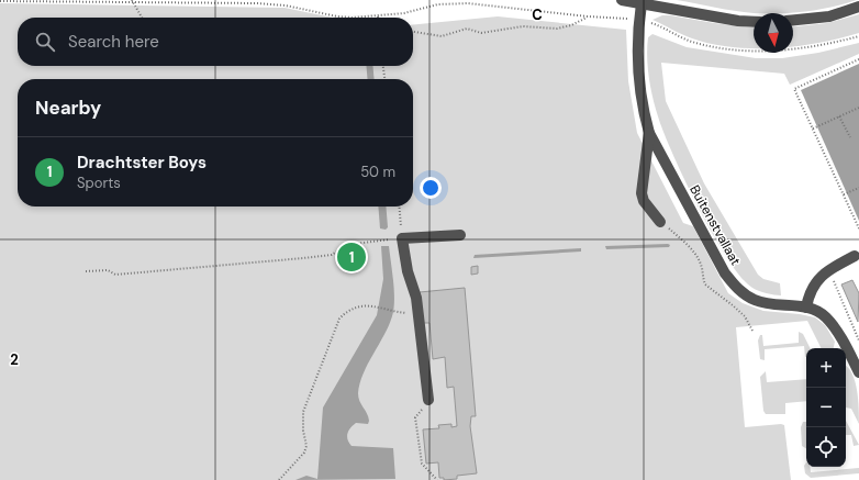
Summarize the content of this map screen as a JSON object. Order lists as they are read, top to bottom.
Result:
{
  "streets": {
    "street": ["Buitenstvallaat"]
  },
  "north": "bottom",
  "page": {
    "search": "Search here",
    "heading": "Nearby",
    "list": [
      {
        "mark": "1",
        "name": "Drachtster Boys",
        "note": "Sports",
        "value": "50 m"
      }
    ],
    "pins": "1",
    "map_buttons": ["+", "−"]
  },
  "grid": {
    "columns": ["C"],
    "rows": ["2"]
  }
}
